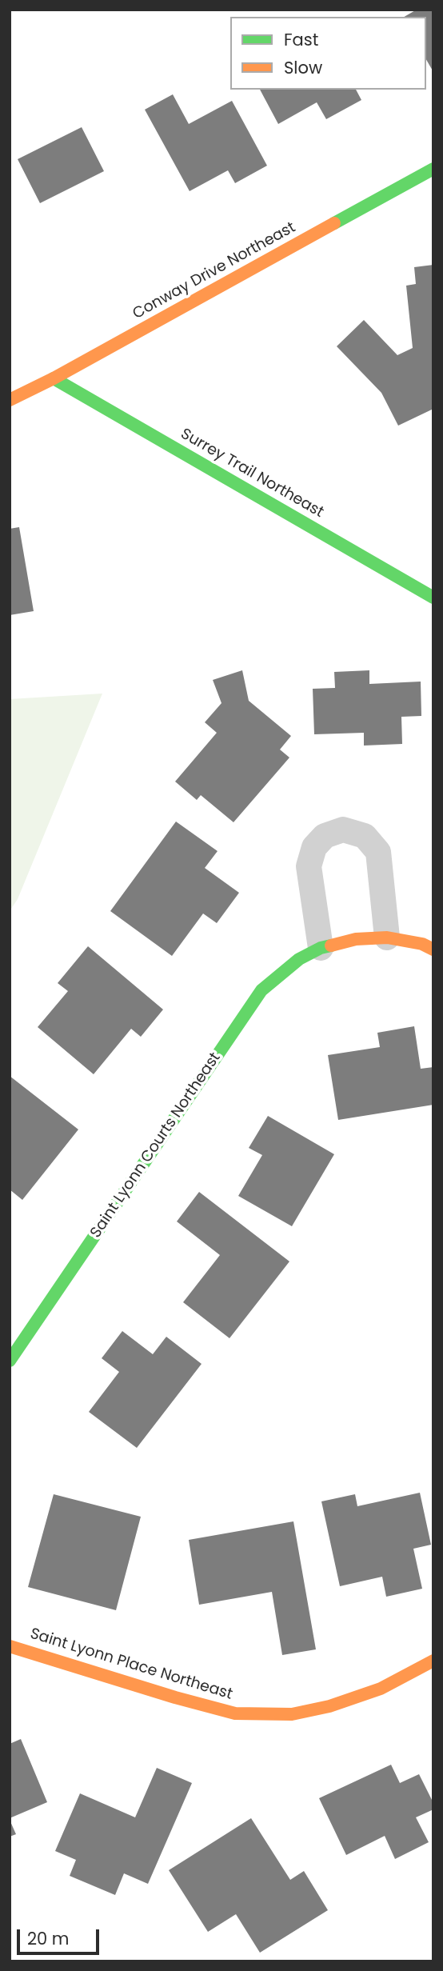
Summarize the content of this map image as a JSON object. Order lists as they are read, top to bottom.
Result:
{
  "streets": {
    "street": [
      "Conway Drive Northeast",
      "Surrey Trail Northeast",
      "Saint Lyonn Courts Northeast",
      "Saint Lyonn Place Northeast"
    ]
  },
  "crossings": [
    ["Conway Drive Northeast", "Surrey Trail Northeast"]
  ],
  "legend": ["Fast", "Slow"],
  "scale_bar": "20 m"
}
